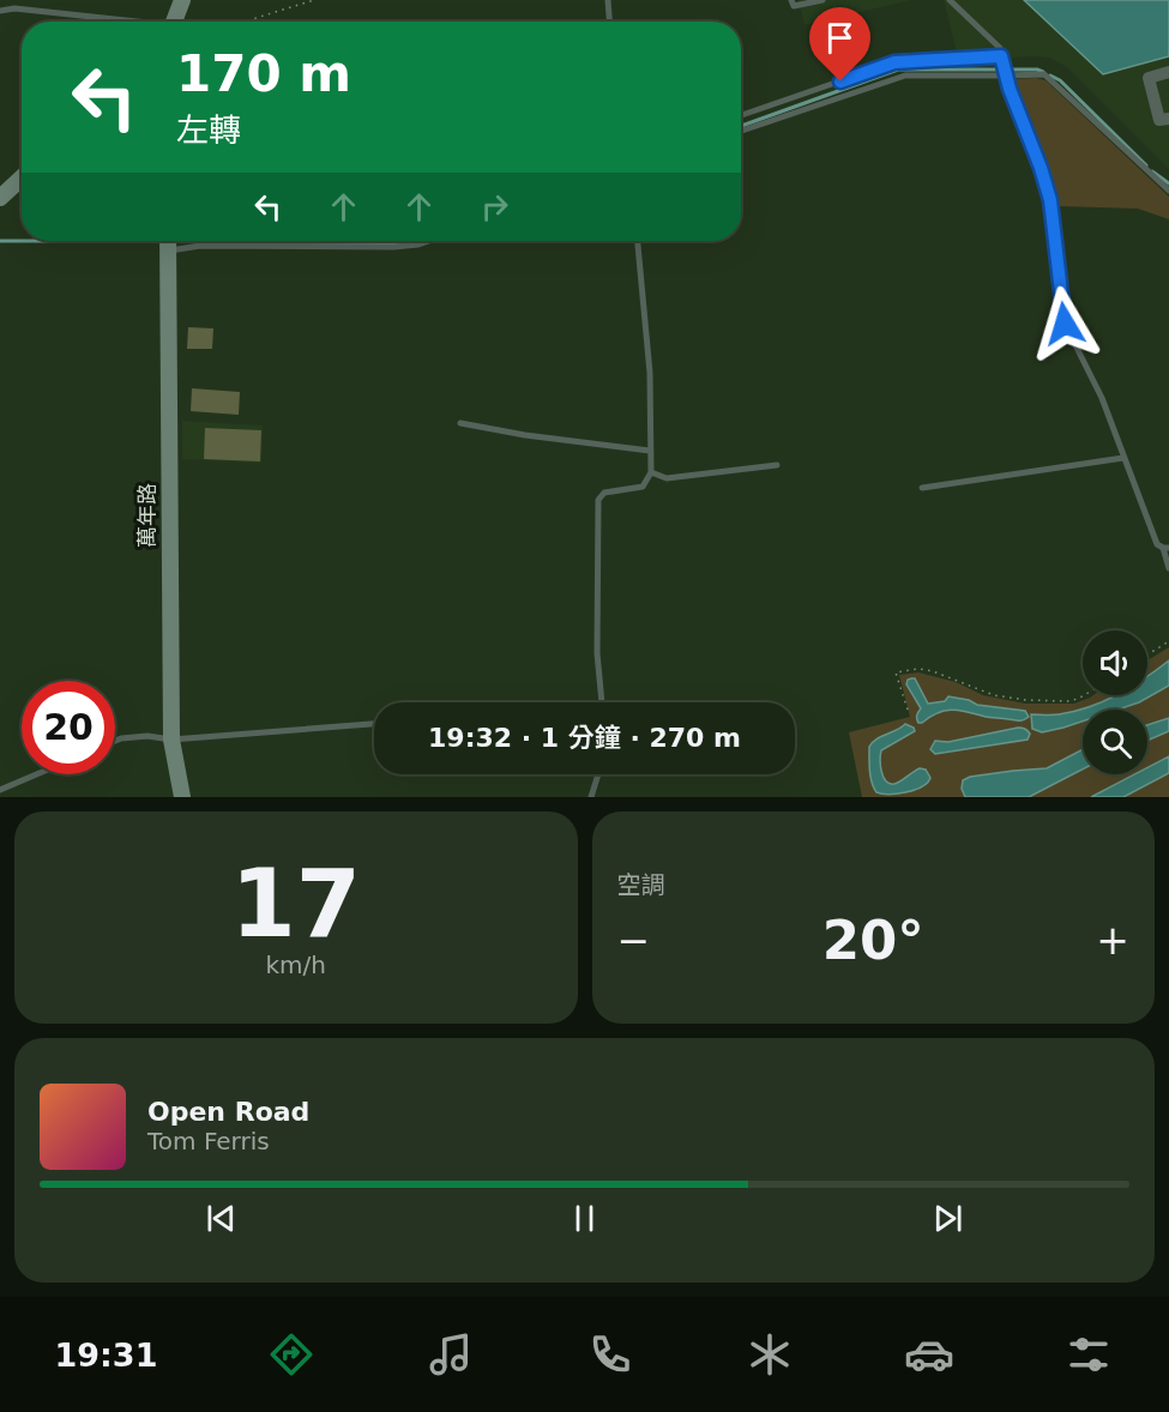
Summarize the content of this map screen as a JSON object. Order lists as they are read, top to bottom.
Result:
{
  "streets": {
    "street": ["萬年路"]
  },
  "page": {
    "turn": ["170 m", "左轉"],
    "limit": "20",
    "trip": "19:32 · 1 分鐘 · 270 m",
    "tile": [
      ["17", "km/h"],
      "空調"
    ],
    "heat": ["−", "20°", "+"],
    "song": ["Open Road", "Tom Ferris"],
    "tabs": "19:31"
  }
}
